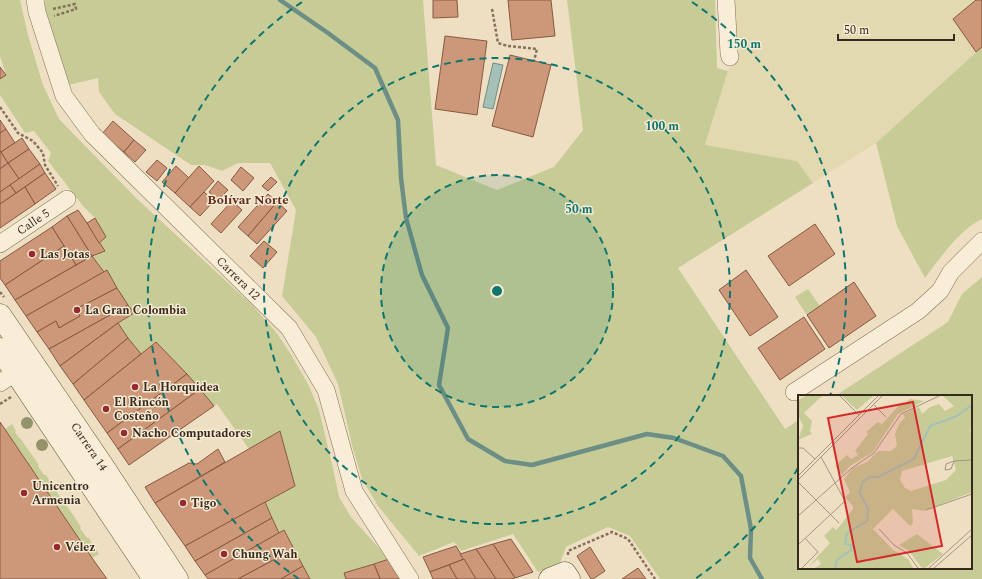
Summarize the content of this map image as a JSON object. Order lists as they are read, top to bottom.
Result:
{
  "streets": {
    "main road": ["Carrera 14"],
    "street": ["Calle 5", "Carrera 12"]
  },
  "districts": ["Bolívar Norte"],
  "places": [
    "Las Jotas",
    "La Gran Colombia",
    "La Horquidea",
    "El Rincón Costeño",
    "Nacho Computadores",
    "Unicentro Armenia",
    "Tigo",
    "Vélez",
    "Chung Wah"
  ],
  "scale_bar": "50 m",
  "rings": ["150 m", "100 m", "50 m"]
}
